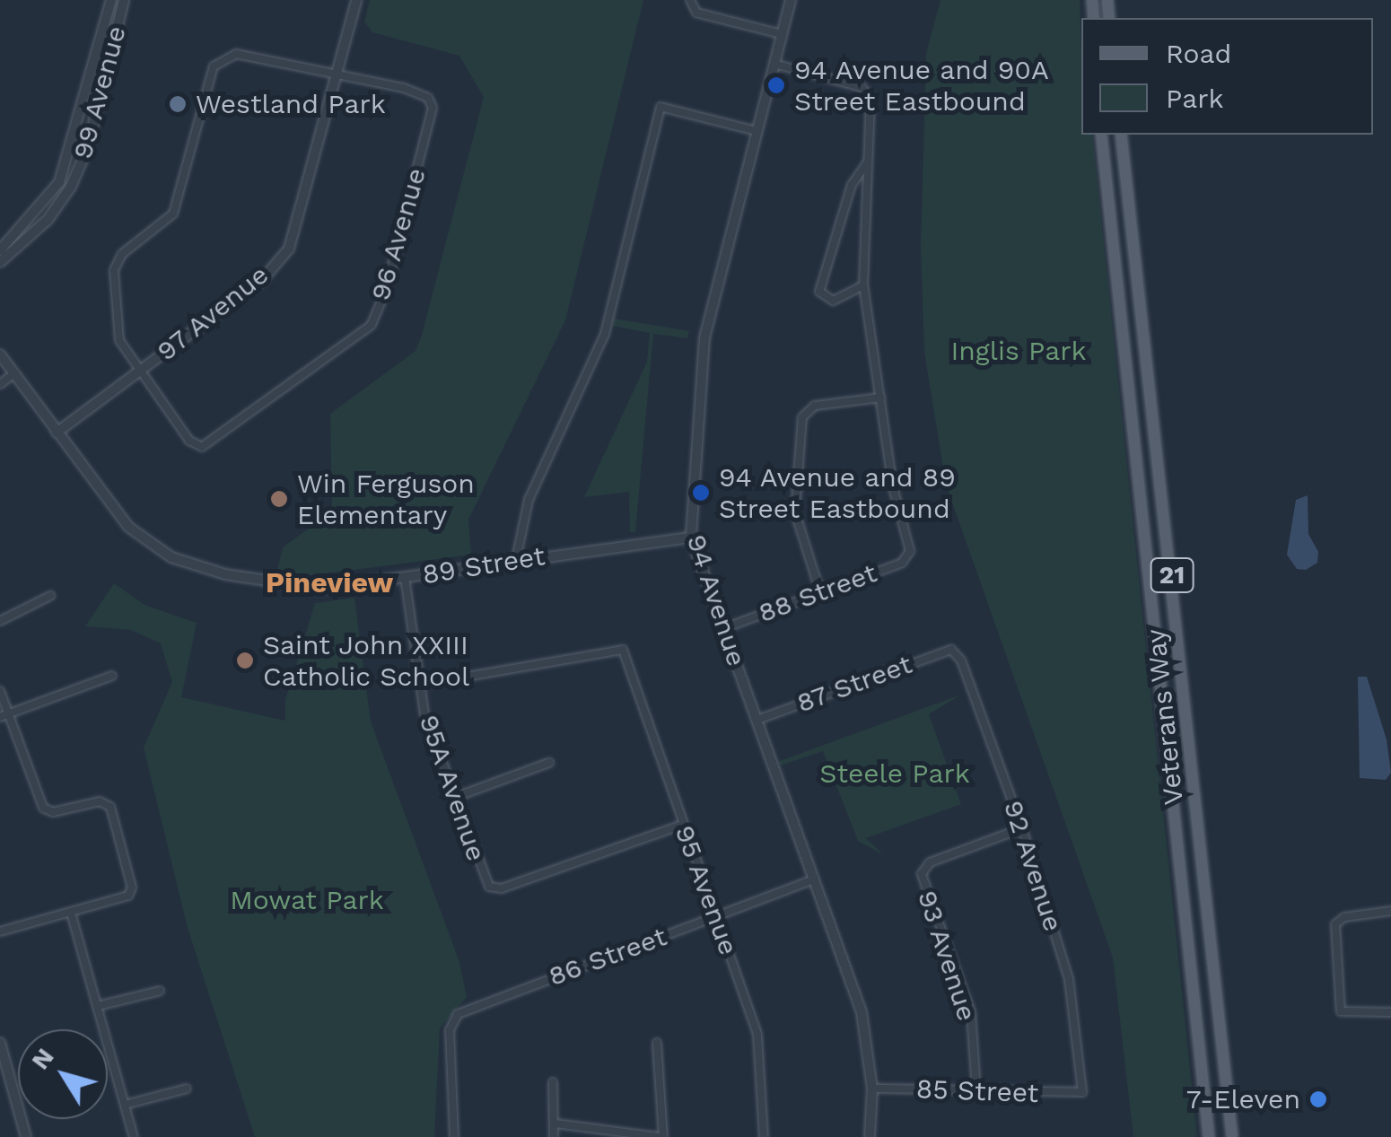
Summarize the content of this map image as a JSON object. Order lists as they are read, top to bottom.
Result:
{
  "streets": {
    "main road": ["21", "Veterans Way"],
    "street": [
      "99 Avenue",
      "96 Avenue",
      "97 Avenue",
      "89 Street",
      "88 Street",
      "94 Avenue",
      "87 Street",
      "95A Avenue",
      "92 Avenue",
      "95 Avenue",
      "93 Avenue",
      "86 Street",
      "85 Street"
    ]
  },
  "crossings": [
    ["96 Avenue", "97 Avenue"],
    ["97 Avenue", "89 Street"],
    ["89 Street", "94 Avenue"],
    ["89 Street", "95A Avenue"],
    ["88 Street", "94 Avenue"],
    ["94 Avenue", "87 Street"],
    ["94 Avenue", "86 Street"],
    ["94 Avenue", "85 Street"],
    ["87 Street", "92 Avenue"],
    ["95A Avenue", "95 Avenue"],
    ["92 Avenue", "93 Avenue"],
    ["92 Avenue", "85 Street"],
    ["95 Avenue", "86 Street"],
    ["93 Avenue", "85 Street"]
  ],
  "districts": ["Pineview"],
  "parks": ["Inglis Park", "Steele Park", "Mowat Park"],
  "places": [
    "94 Avenue and 90A Street Eastbound",
    "Westland Park",
    "94 Avenue and 89 Street Eastbound",
    "Win Ferguson Elementary",
    "Saint John XXIII Catholic School",
    "7-Eleven"
  ],
  "legend": ["Road", "Park"],
  "north": "top left"
}
